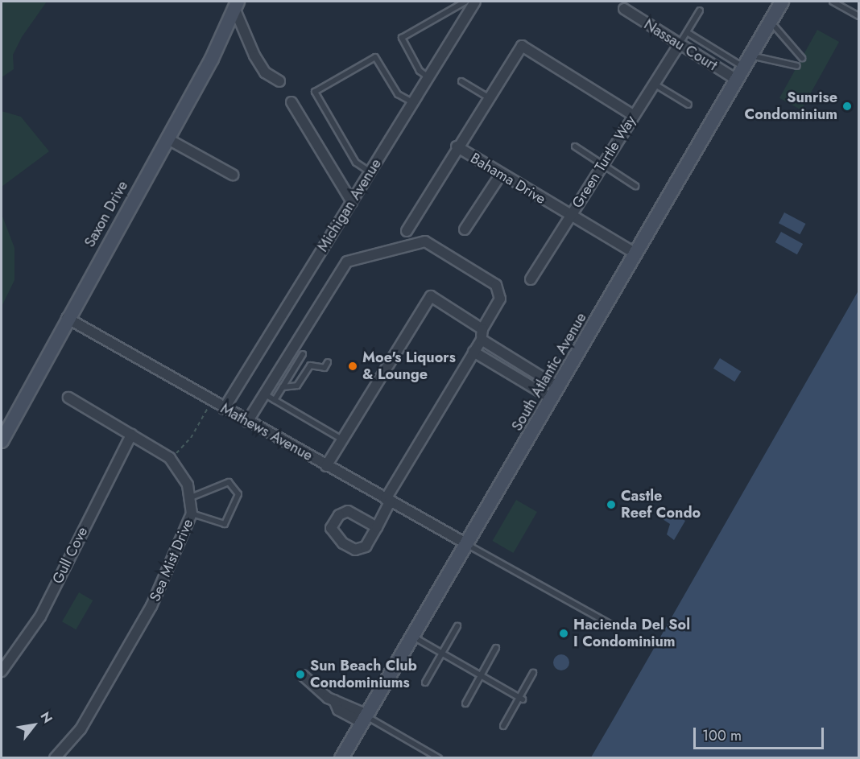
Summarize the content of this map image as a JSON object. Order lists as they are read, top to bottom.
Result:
{
  "streets": {
    "street": [
      "Nassau Court",
      "Green Turtle Way",
      "Bahama Drive",
      "Michigan Avenue",
      "Saxon Drive",
      "South Atlantic Avenue",
      "Mathews Avenue",
      "Gull Cove",
      "Sea Mist Drive"
    ]
  },
  "crossings": [
    ["Nassau Court", "Green Turtle Way"],
    ["Nassau Court", "South Atlantic Avenue"],
    ["Green Turtle Way", "Bahama Drive"],
    ["Bahama Drive", "South Atlantic Avenue"],
    ["Michigan Avenue", "Mathews Avenue"],
    ["Saxon Drive", "Mathews Avenue"],
    ["South Atlantic Avenue", "Mathews Avenue"],
    ["Gull Cove", "Sea Mist Drive"]
  ],
  "places": [
    "Sunrise Condominium",
    "Moe's Liquors & Lounge",
    "Castle Reef Condo",
    "Hacienda Del Sol I Condominium",
    "Sun Beach Club Condominiums"
  ],
  "scale_bar": "100 m",
  "north": "top right"
}
